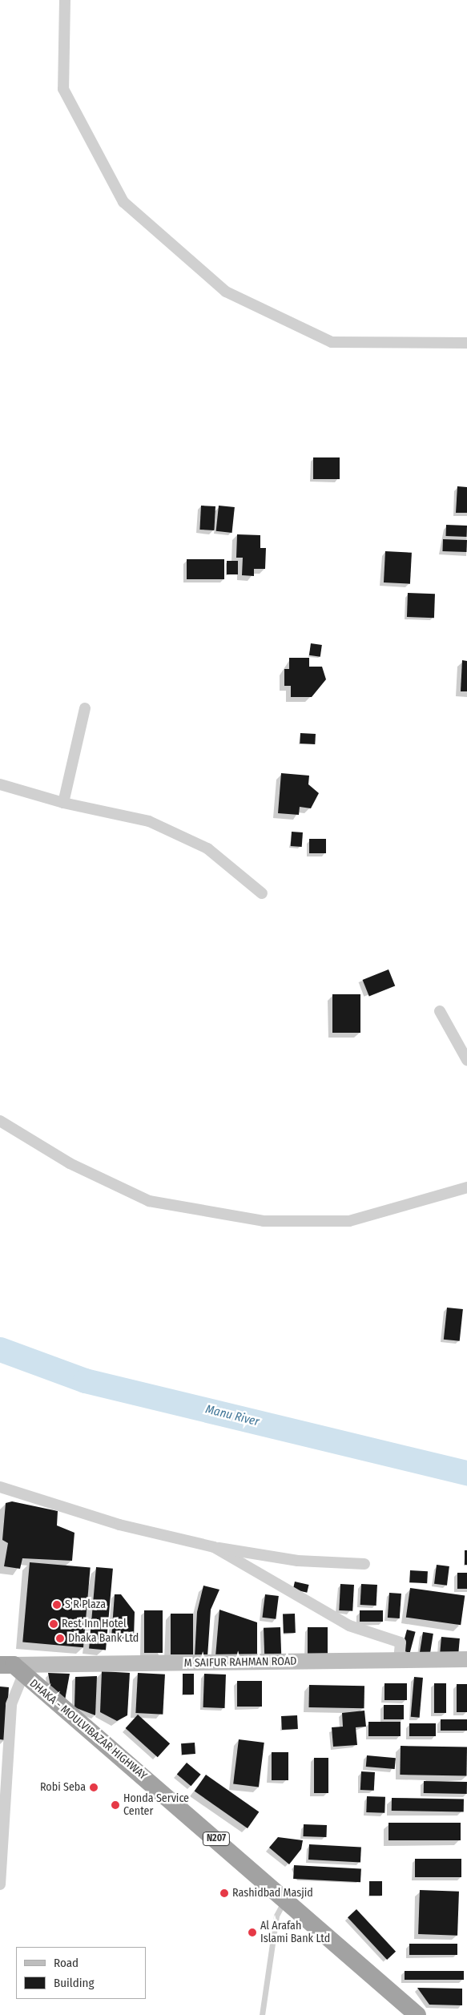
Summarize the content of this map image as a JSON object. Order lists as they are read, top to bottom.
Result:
{
  "streets": {
    "highway": ["DHAKA - MOULVIBAZAR HIGHWAY", "N207"],
    "main road": ["M SAIFUR RAHMAN ROAD"]
  },
  "crossings": [
    ["M SAIFUR RAHMAN ROAD", "DHAKA - MOULVIBAZAR HIGHWAY"]
  ],
  "water": ["Manu River"],
  "places": [
    "S R Plaza",
    "Rest Inn Hotel",
    "Dhaka Bank Ltd",
    "Robi Seba",
    "Honda Service Center",
    "Rashidbad Masjid",
    "Al Arafah Islami Bank Ltd"
  ],
  "legend": ["Road", "Building"]
}
